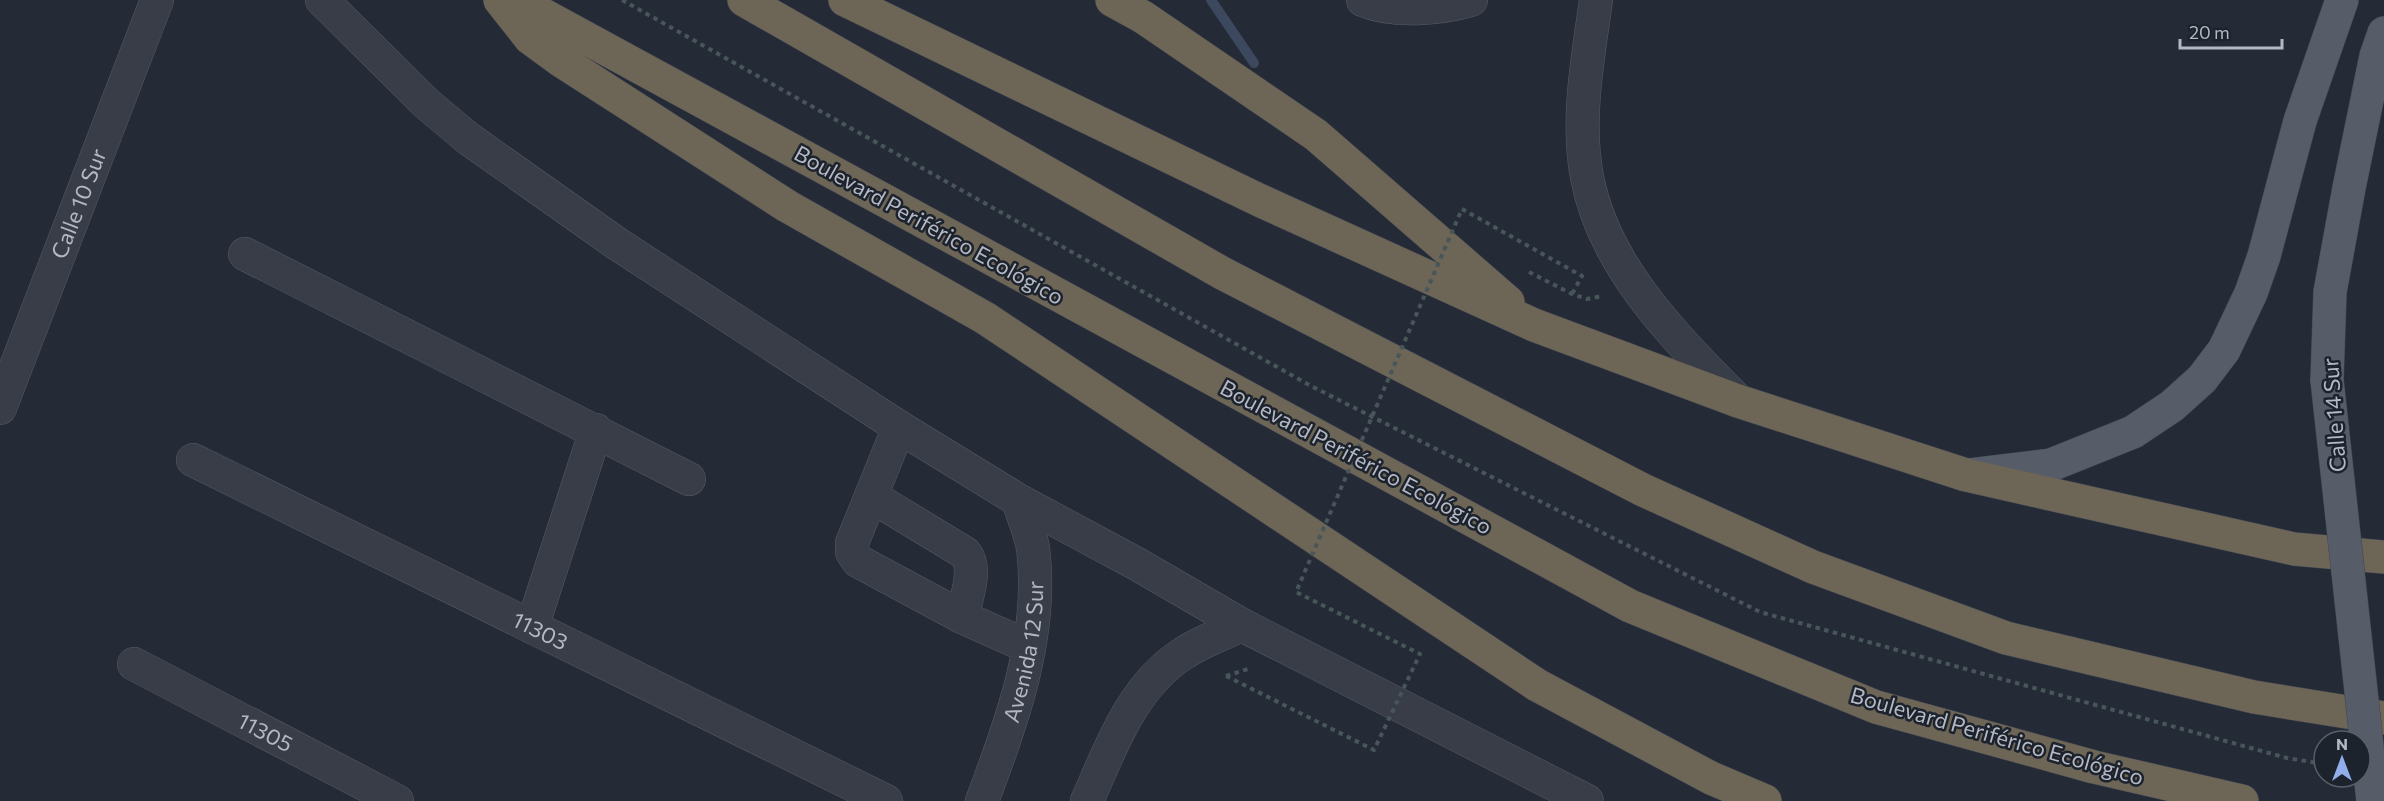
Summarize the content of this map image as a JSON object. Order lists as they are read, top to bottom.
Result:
{
  "streets": {
    "highway": ["Boulevard Periférico Ecológico"],
    "main road": ["Calle 14 Sur"],
    "street": [
      "Calle 10 Sur",
      "11303",
      "Avenida 12 Sur",
      "11305"
    ]
  },
  "scale_bar": "20 m",
  "north": "top"
}
